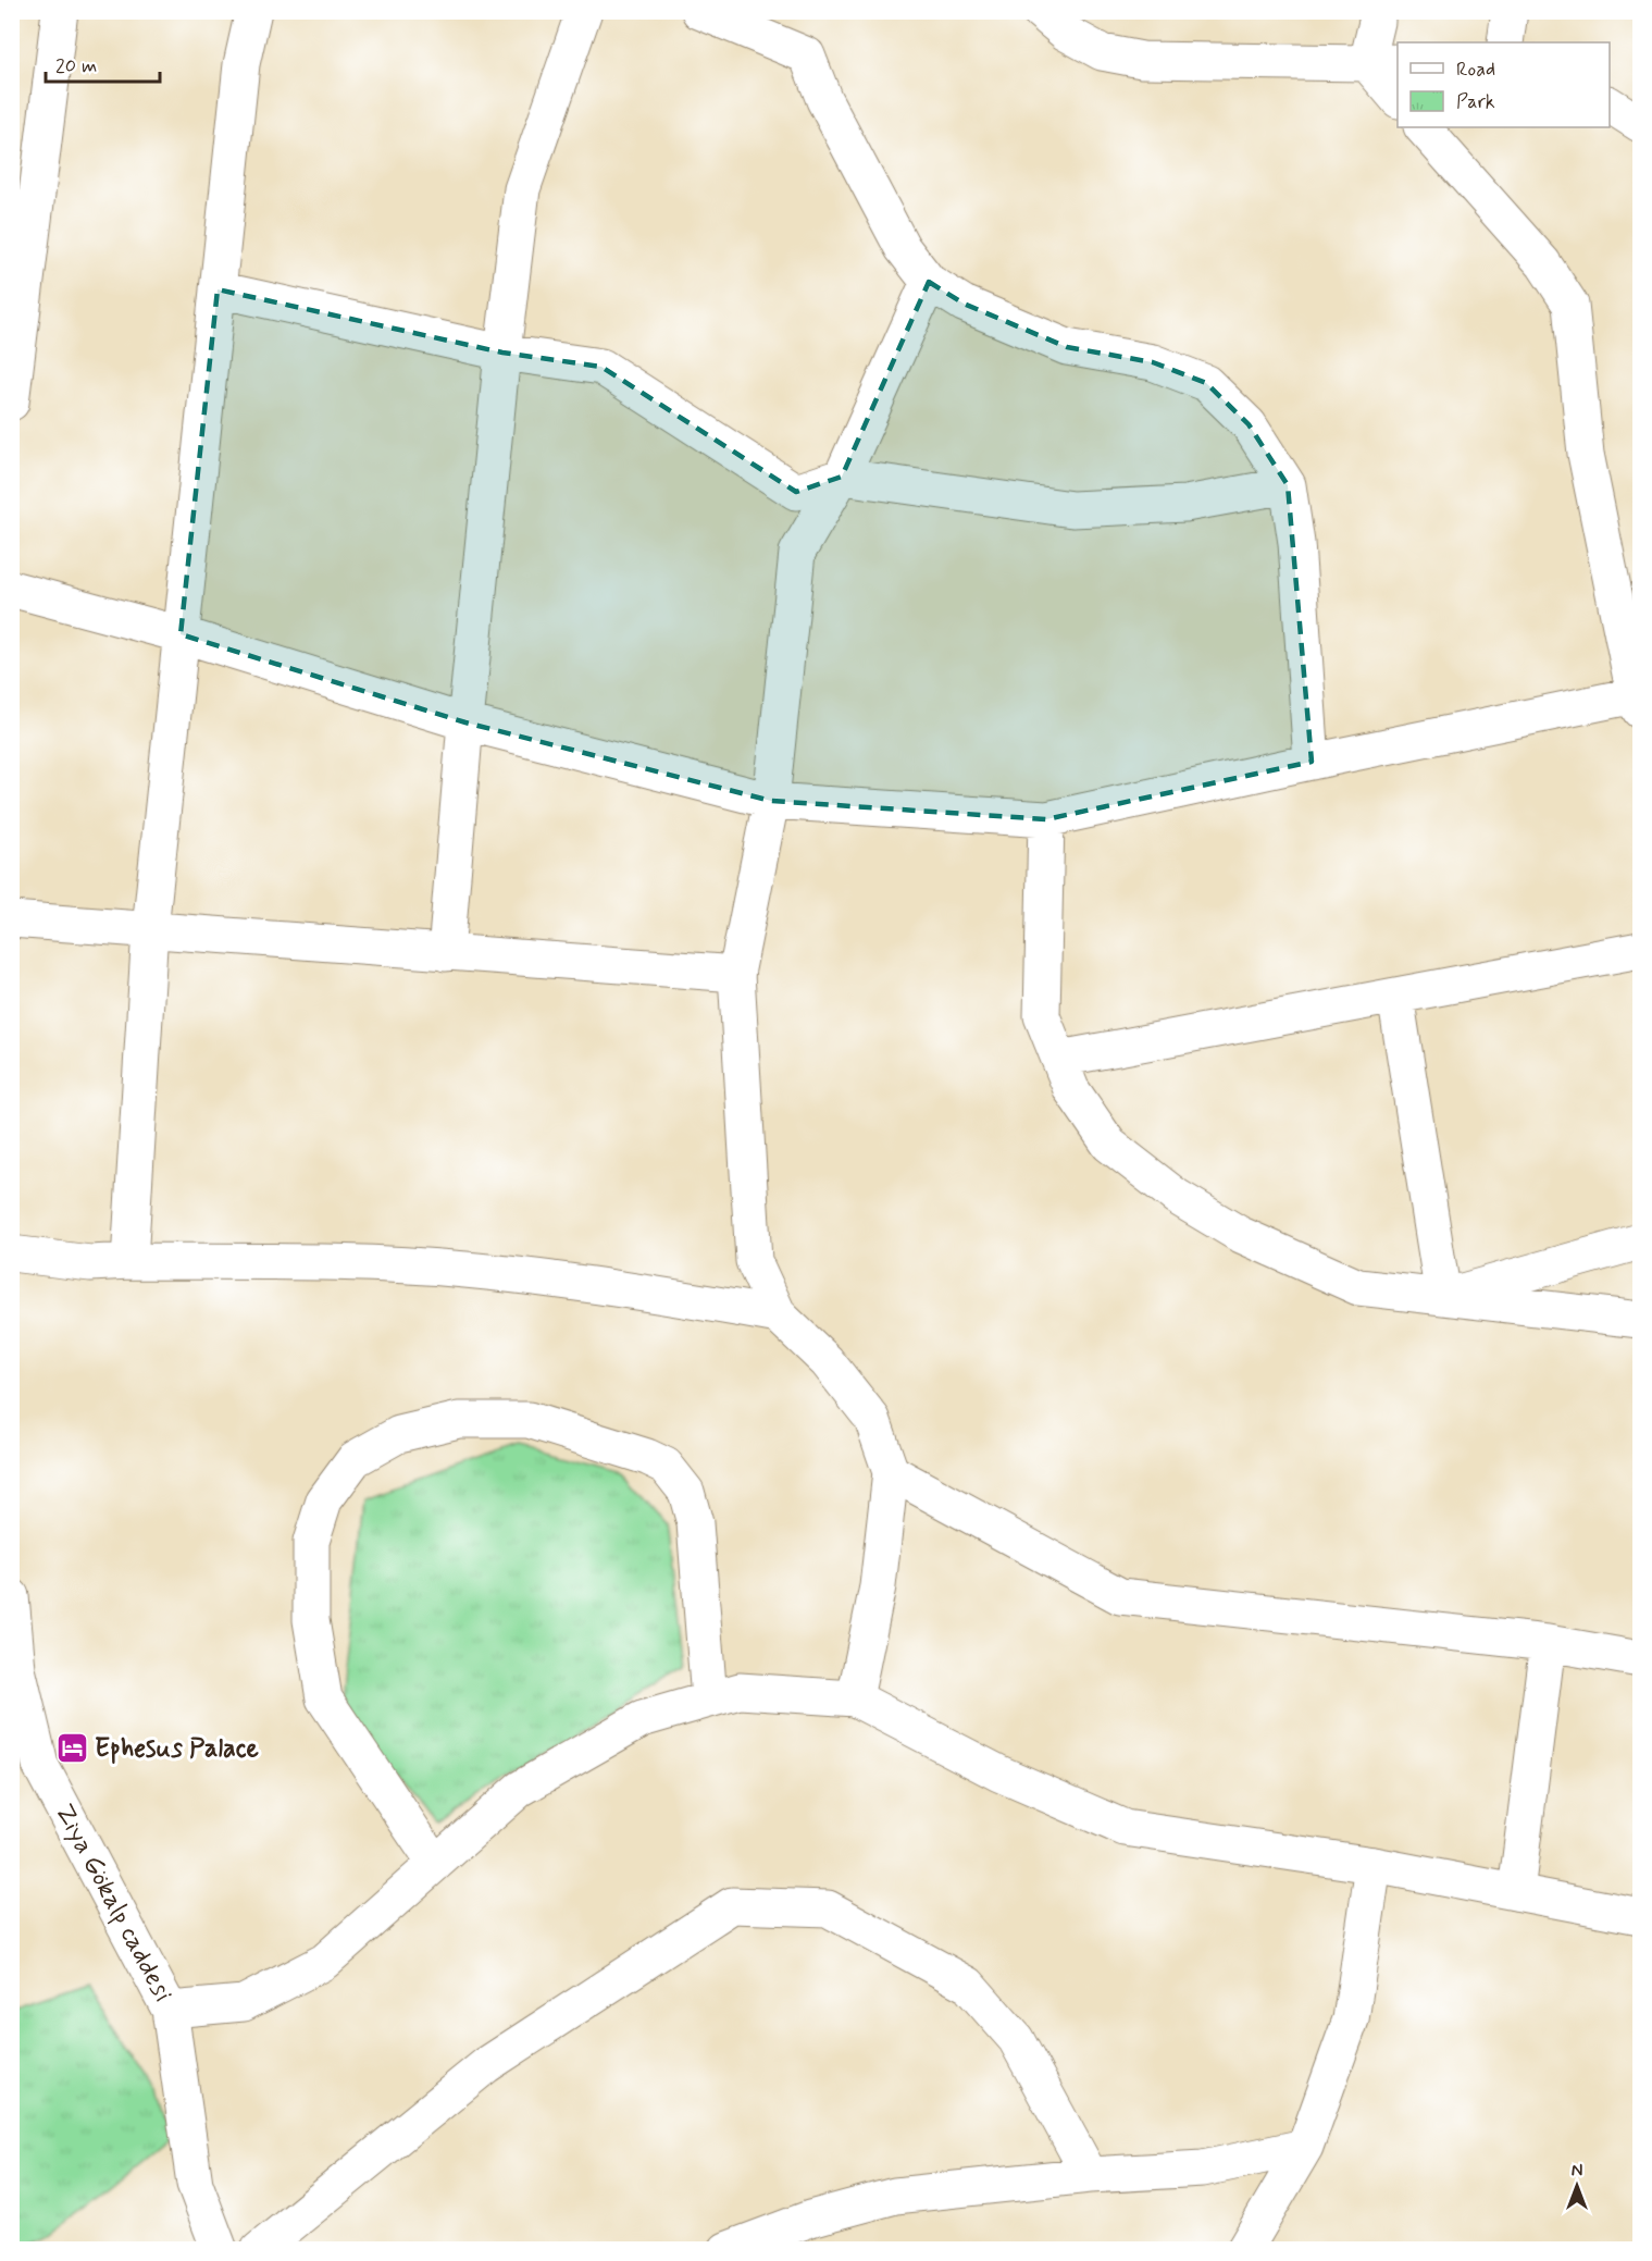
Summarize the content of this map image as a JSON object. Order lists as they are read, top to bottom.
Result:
{
  "streets": {
    "street": ["Ziya Gökalp caddesi"]
  },
  "places": {
    "hotel": ["Ephesus Palace"]
  },
  "legend": ["Road", "Park"],
  "scale_bar": "20 m",
  "north": "top"
}
